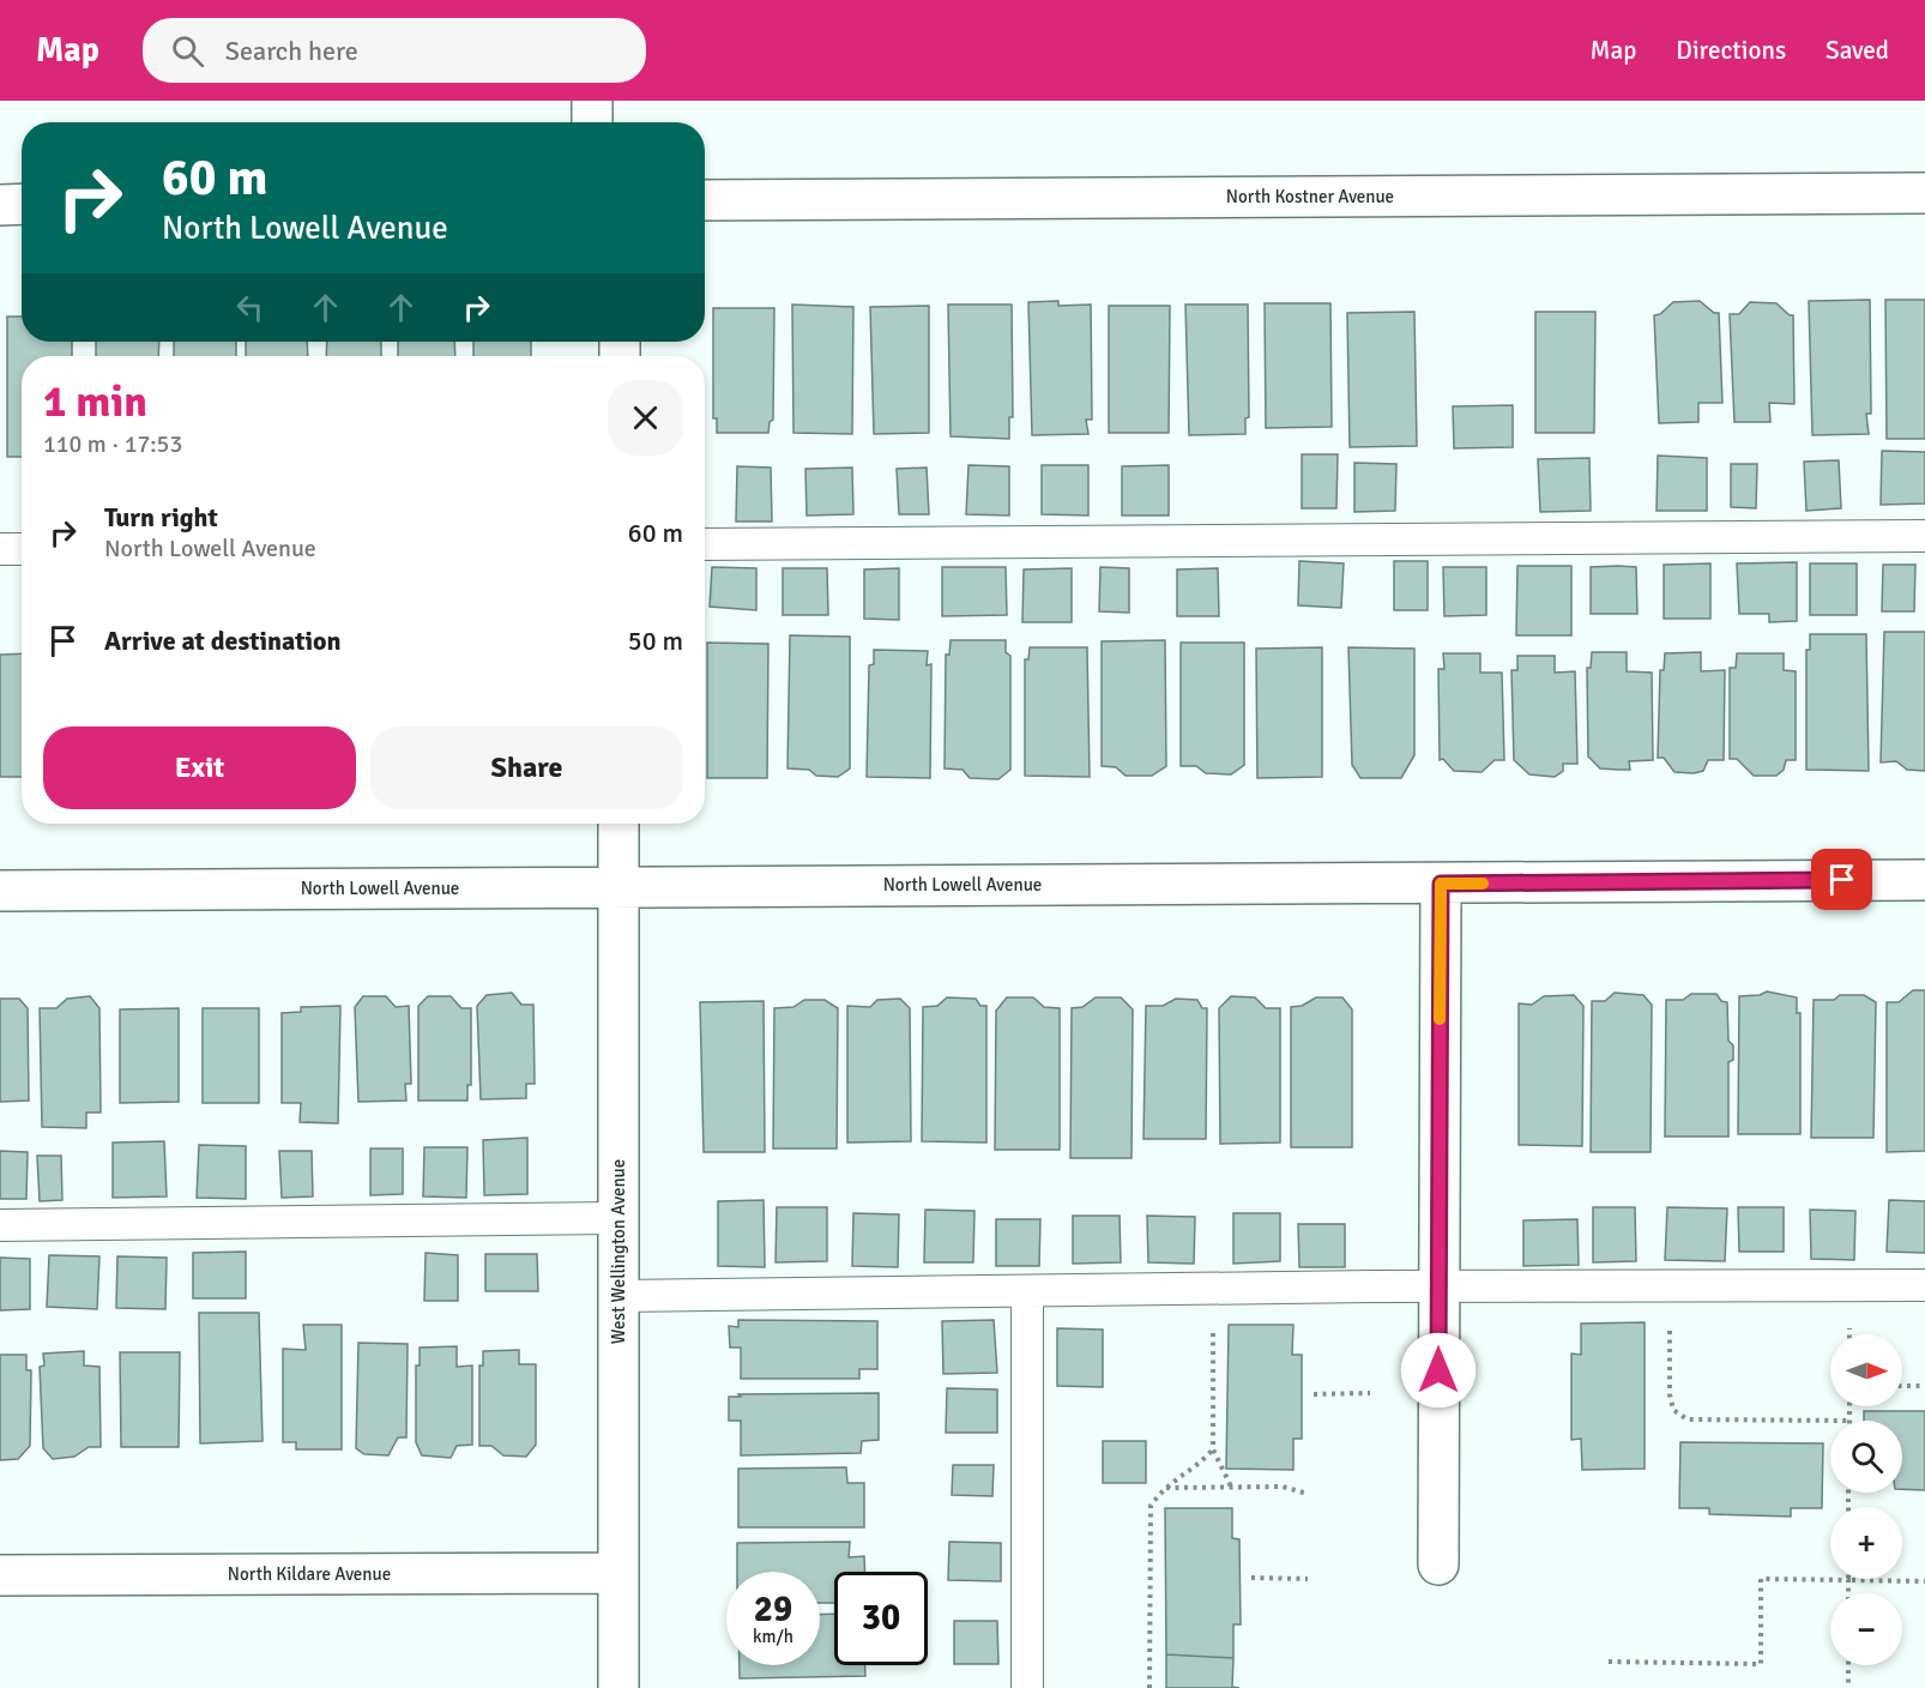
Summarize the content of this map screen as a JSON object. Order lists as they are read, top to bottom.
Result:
{
  "streets": {
    "street": [
      "North Kostner Avenue",
      "North Lowell Avenue",
      "West Wellington Avenue",
      "North Kildare Avenue"
    ]
  },
  "crossings": [
    ["North Lowell Avenue", "West Wellington Avenue"],
    ["West Wellington Avenue", "North Kildare Avenue"]
  ],
  "north": "right",
  "page": {
    "header": "Map",
    "search": "Search here",
    "nav": ["Map", "Directions", "Saved"],
    "turn": ["60 m", "North Lowell Avenue"],
    "heading": ["1 min", "110 m · 17:53"],
    "list": [
      {
        "name": "Turn right",
        "note": "North Lowell Avenue",
        "value": "60 m"
      },
      {
        "name": "Arrive at destination",
        "value": "50 m"
      }
    ],
    "buttons": ["Exit", "Share"],
    "map_buttons": ["+", "−"],
    "speed": "29 km/h",
    "limit": "30"
  }
}
